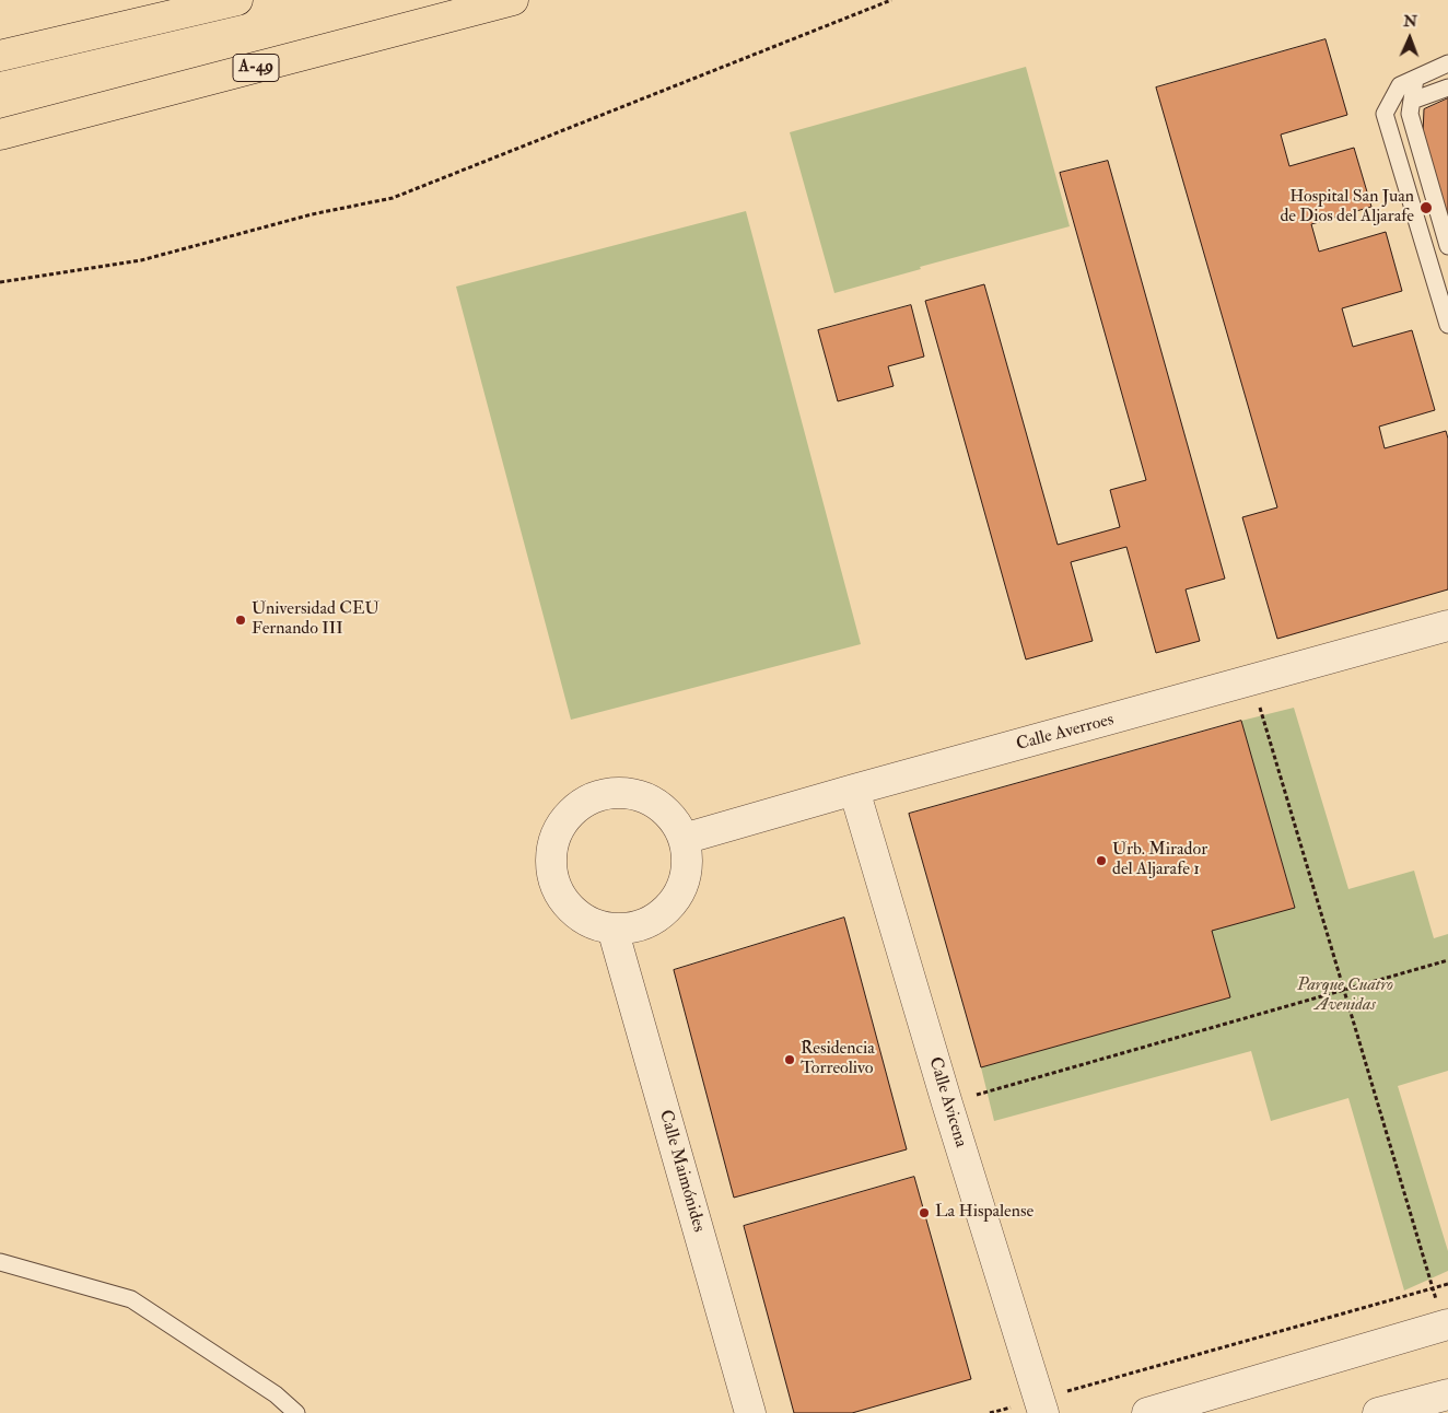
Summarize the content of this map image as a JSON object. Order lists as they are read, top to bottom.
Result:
{
  "streets": {
    "highway": ["A-49"],
    "street": ["Calle Averroes", "Calle Avicena", "Calle Maimónides"]
  },
  "crossings": [
    ["Calle Averroes", "Calle Avicena"],
    ["Calle Averroes", "Calle Maimónides"]
  ],
  "parks": ["Parque Cuatro Avenidas"],
  "places": [
    "Hospital San Juan de Dios del Aljarafe",
    "Universidad CEU Fernando III",
    "Urb. Mirador del Aljarafe 1",
    "Residencia Torreolivo",
    "La Hispalense"
  ],
  "north": "top"
}
